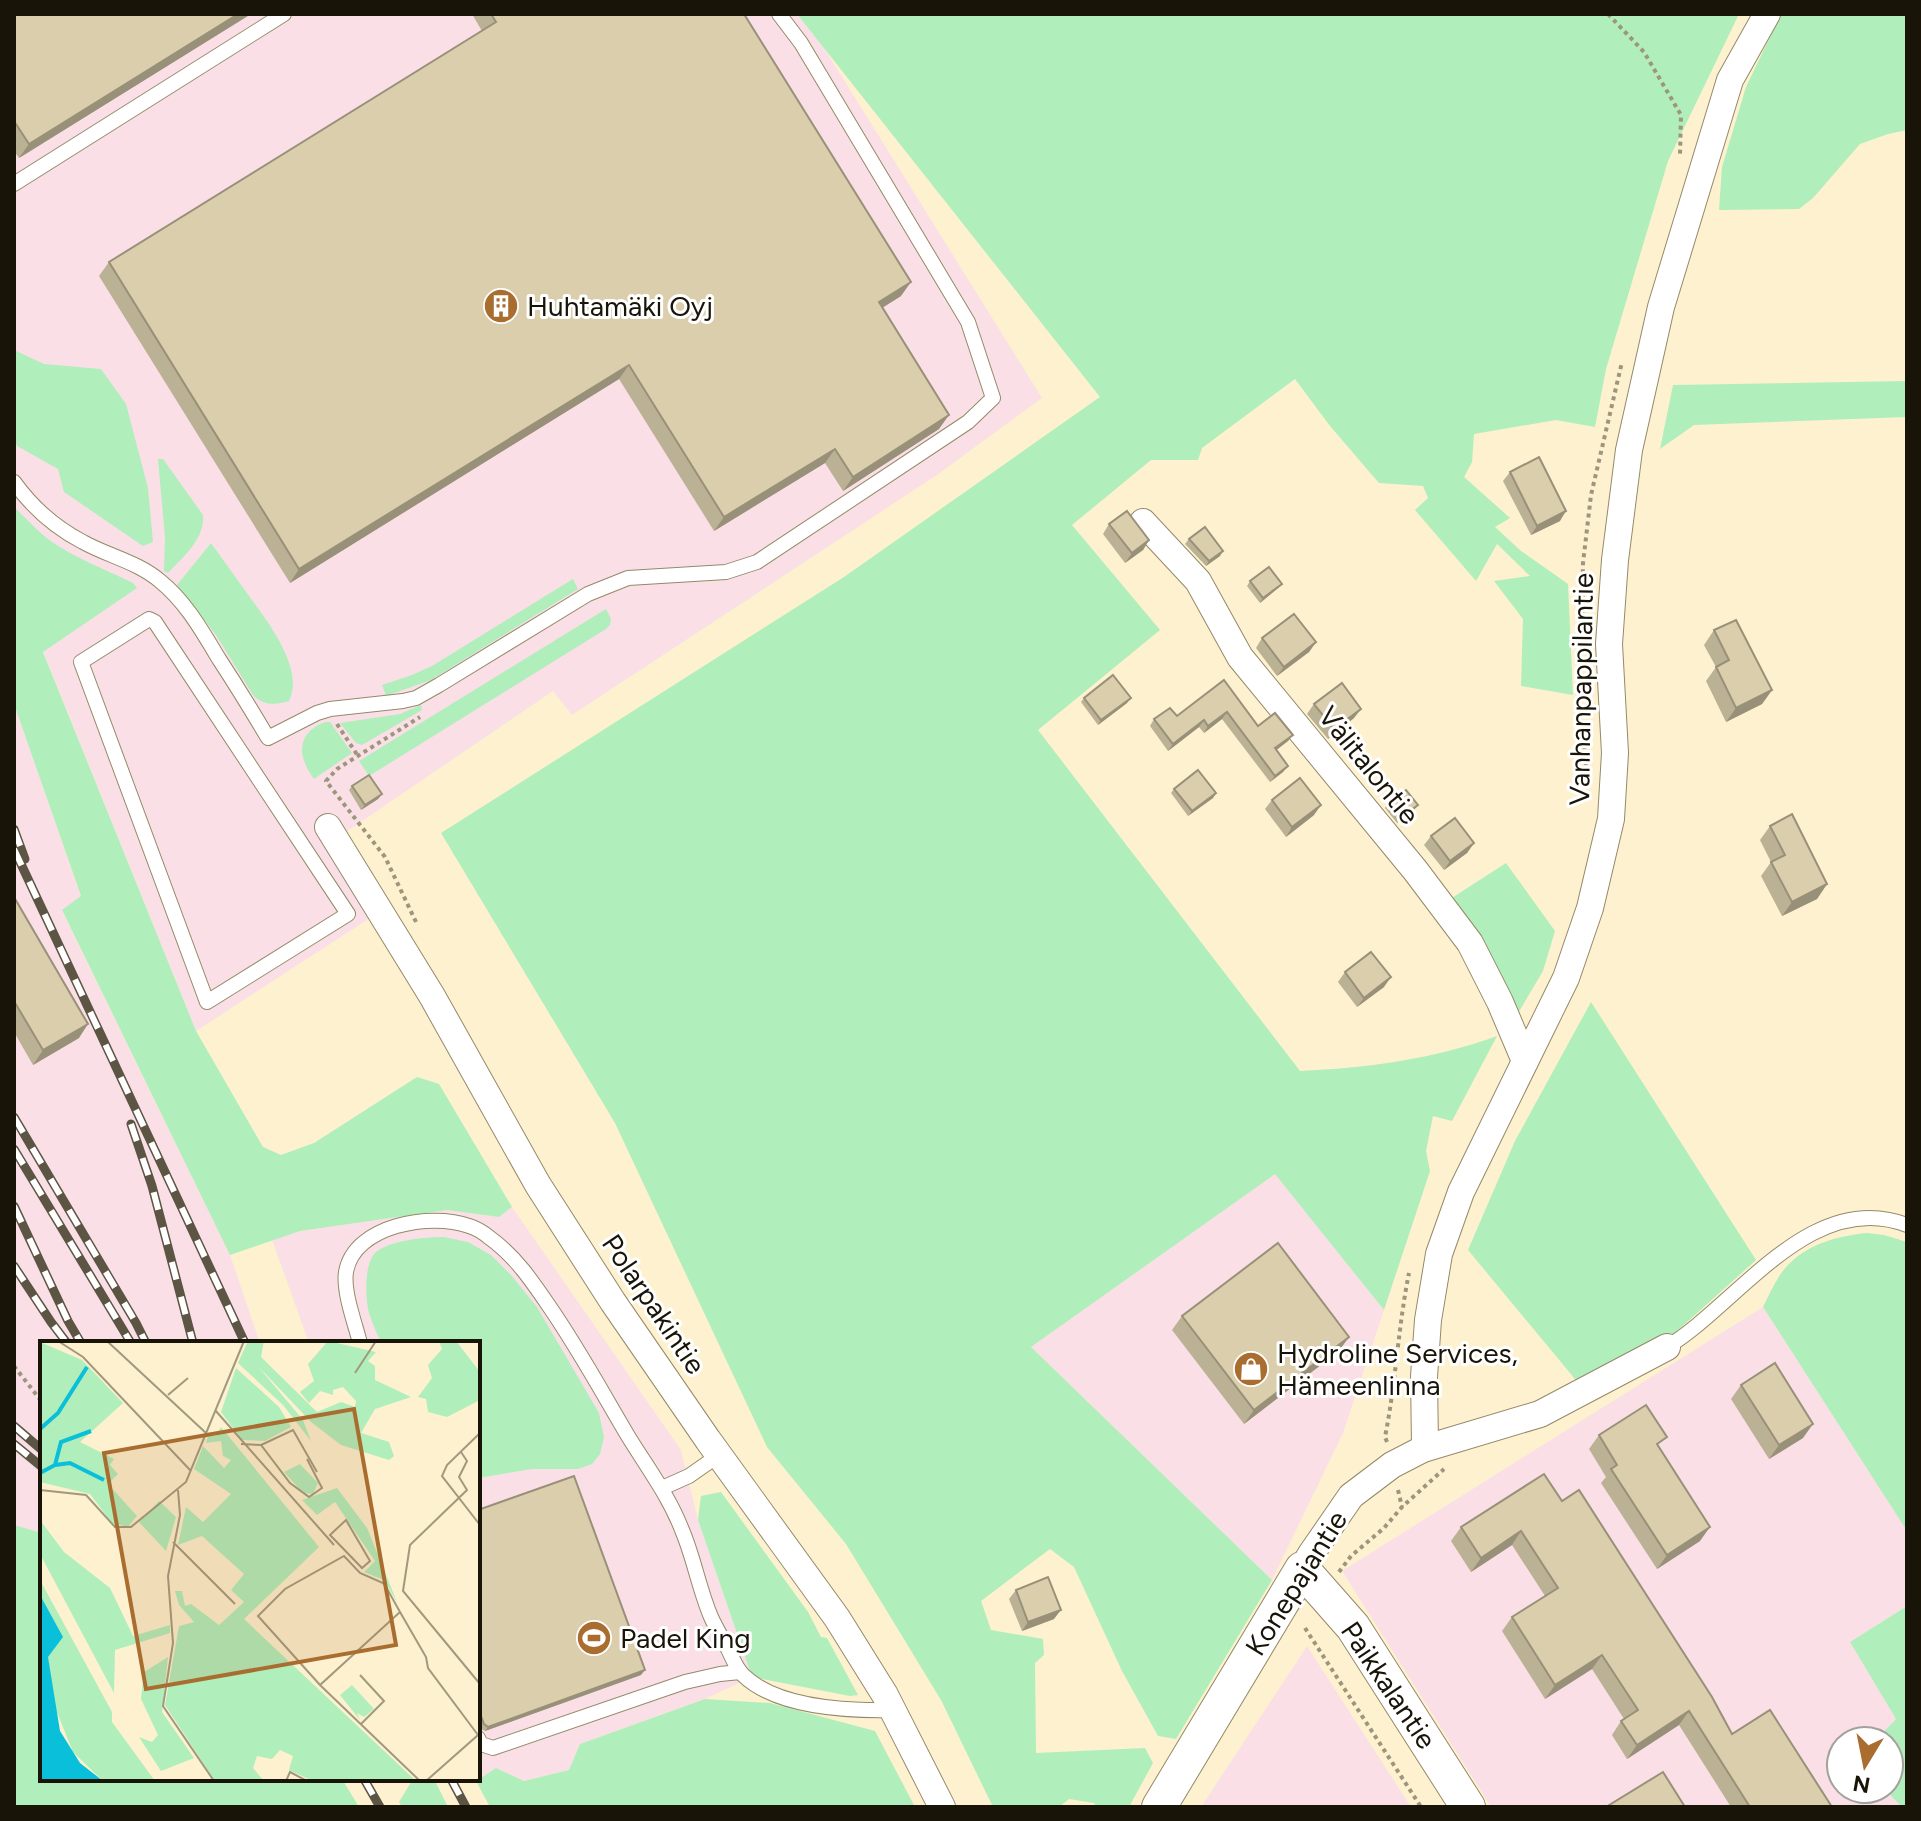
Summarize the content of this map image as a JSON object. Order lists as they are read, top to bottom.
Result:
{
  "streets": {
    "street": [
      "Vanhanpappilantie",
      "Välitalontie",
      "Polarpakintie",
      "Konepajantie",
      "Paikkalantie"
    ]
  },
  "crossings": [
    ["Vanhanpappilantie", "Välitalontie"],
    ["Vanhanpappilantie", "Konepajantie"],
    ["Konepajantie", "Paikkalantie"]
  ],
  "places": {
    "building": ["Huhtamäki Oyj"],
    "shop": ["Hydroline Services, Hämeenlinna"],
    "sports": ["Padel King"]
  },
  "north": "bottom"
}
